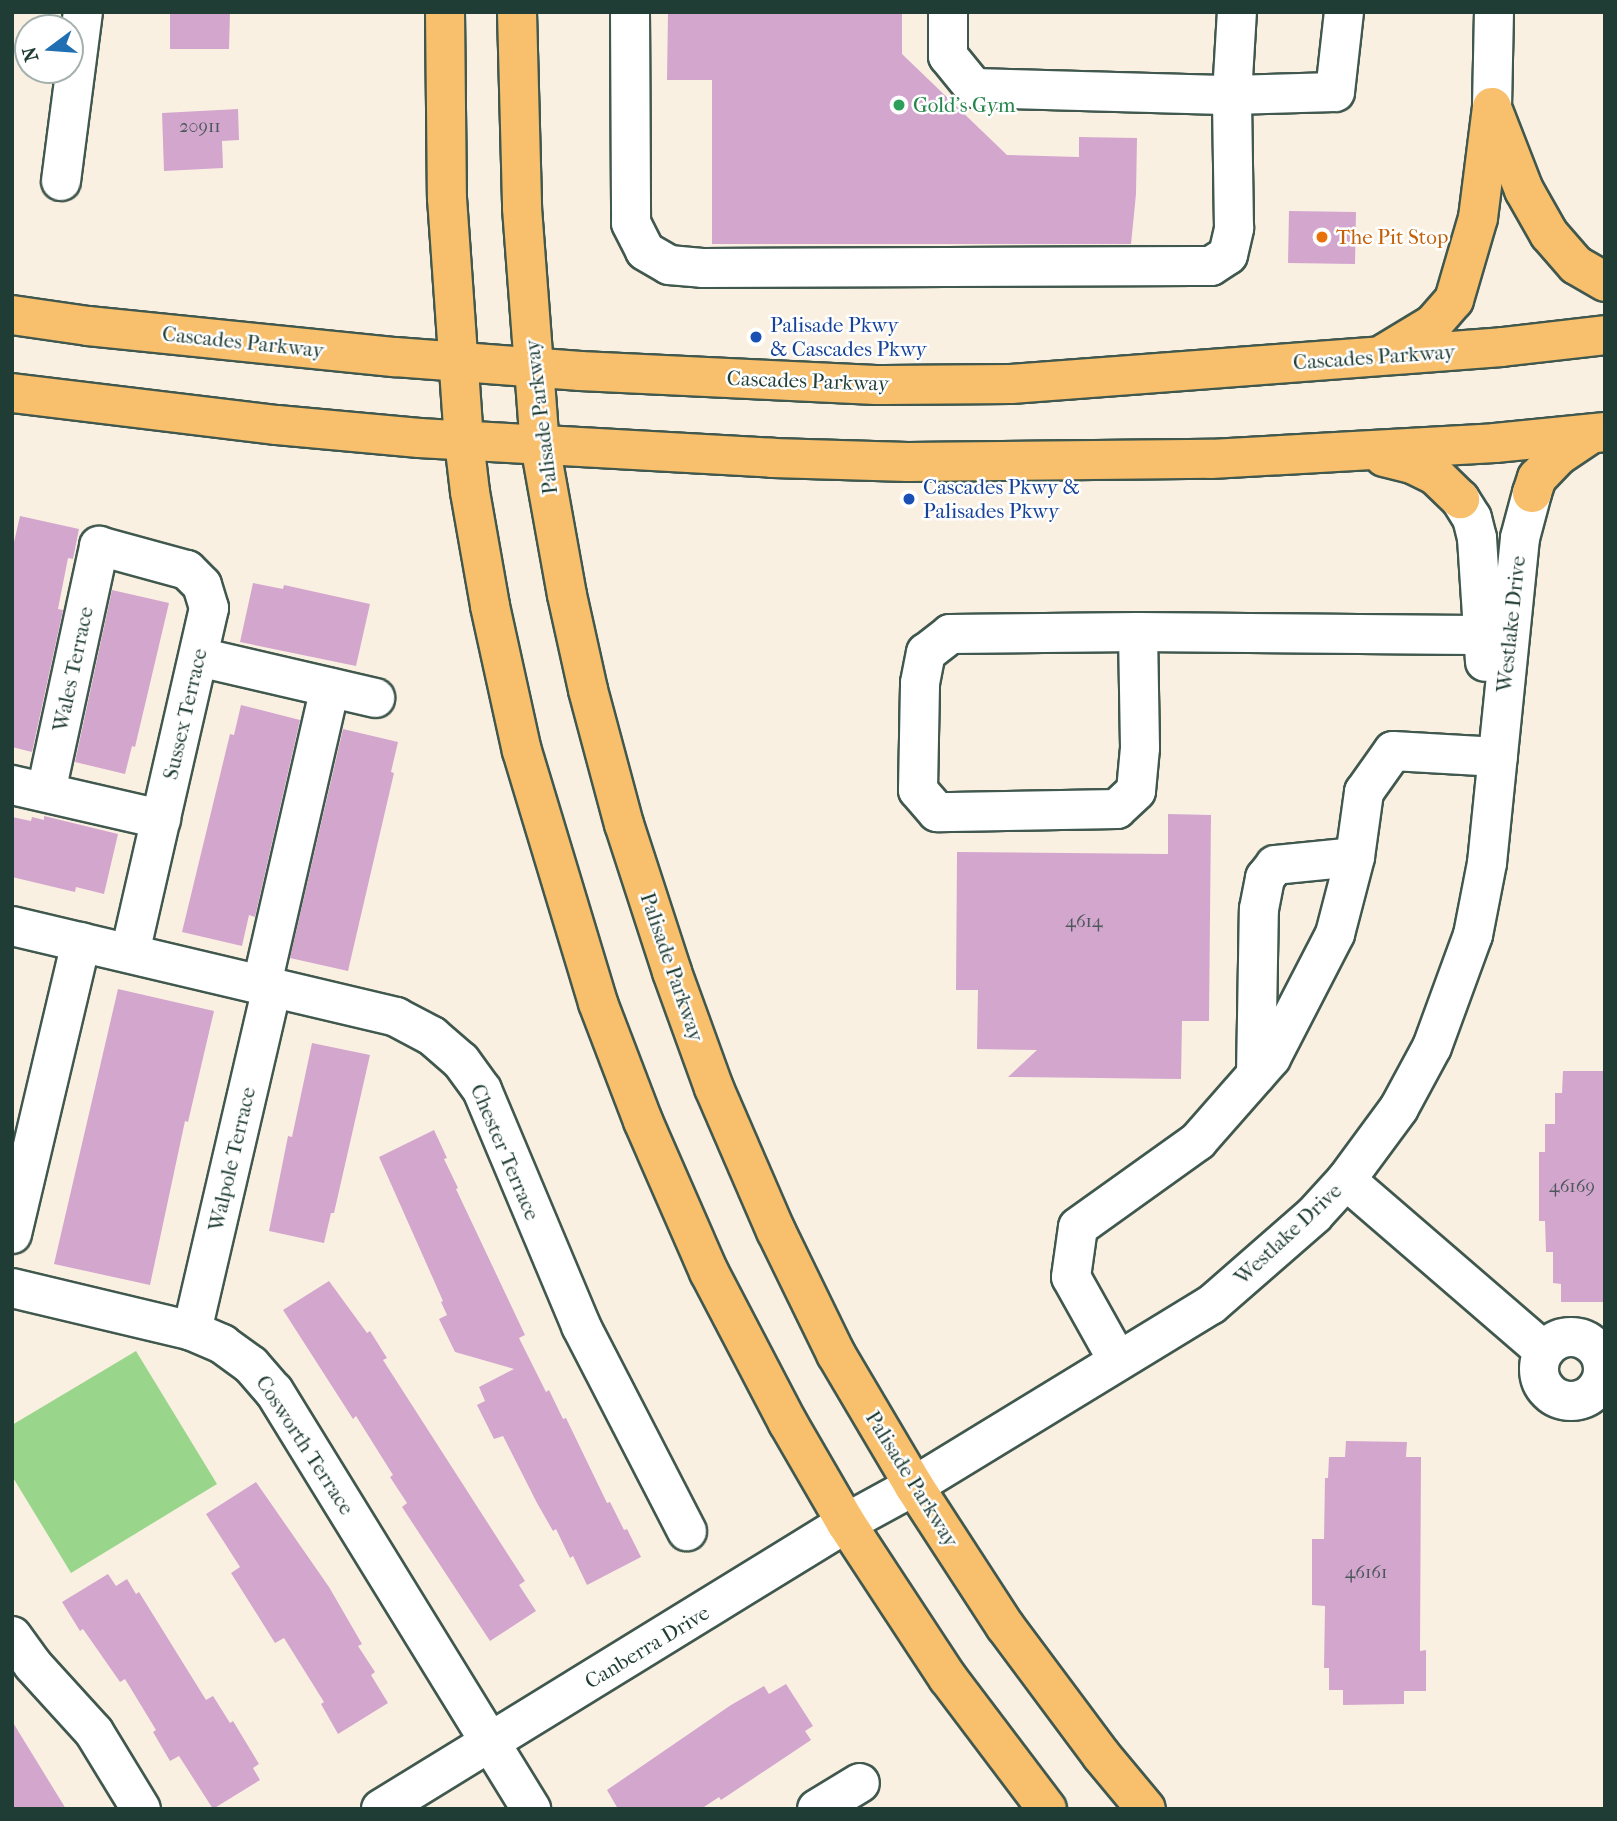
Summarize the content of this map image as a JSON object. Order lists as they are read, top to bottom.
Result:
{
  "streets": {
    "main road": ["Cascades Parkway", "Palisade Parkway"],
    "street": [
      "Westlake Drive",
      "Wales Terrace",
      "Sussex Terrace",
      "Chester Terrace",
      "Walpole Terrace",
      "Cosworth Terrace",
      "Canberra Drive"
    ]
  },
  "crossings": [
    ["Cascades Parkway", "Palisade Parkway"],
    ["Palisade Parkway", "Westlake Drive"],
    ["Palisade Parkway", "Canberra Drive"],
    ["Westlake Drive", "Canberra Drive"],
    ["Wales Terrace", "Sussex Terrace"],
    ["Sussex Terrace", "Chester Terrace"],
    ["Chester Terrace", "Walpole Terrace"],
    ["Walpole Terrace", "Cosworth Terrace"],
    ["Cosworth Terrace", "Canberra Drive"]
  ],
  "places": [
    "Gold's Gym",
    "The Pit Stop",
    "Palisade Pkwy & Cascades Pkwy",
    "Cascades Pkwy & Palisades Pkwy"
  ],
  "house_numbers": [
    "20911",
    "4614",
    "46169",
    "46161"
  ],
  "north": "left"
}
